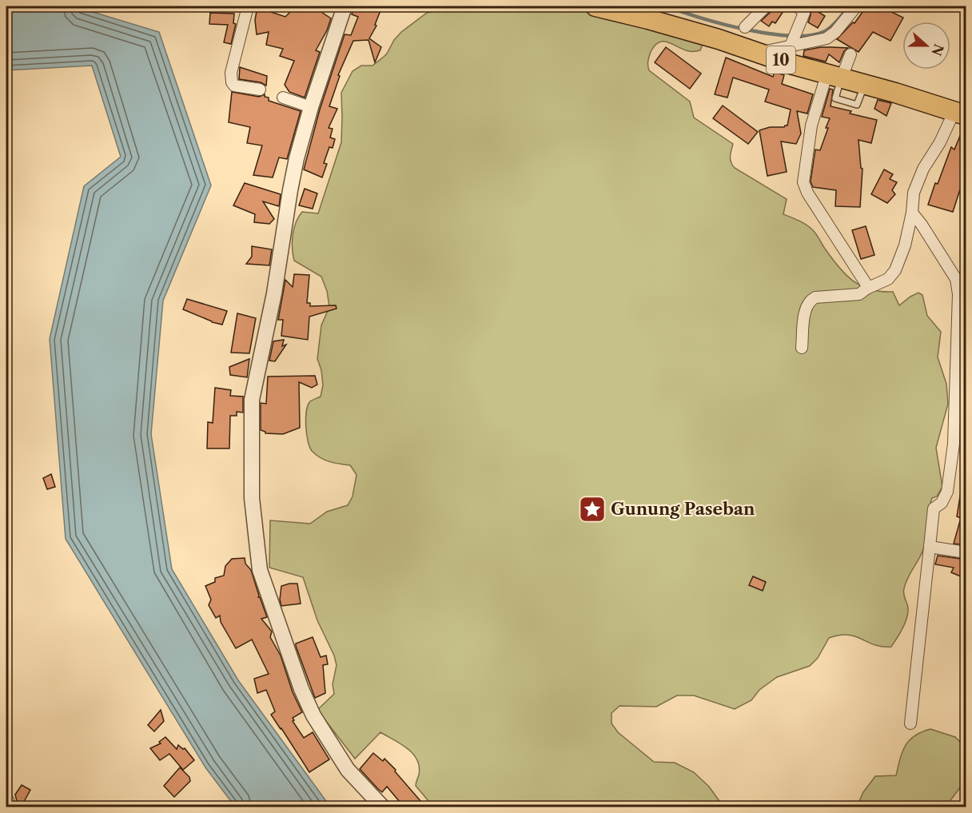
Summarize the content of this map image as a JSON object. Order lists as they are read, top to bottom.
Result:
{
  "streets": {
    "highway": ["10"]
  },
  "places": {
    "place": ["Gunung Paseban"]
  },
  "north": "right"
}
